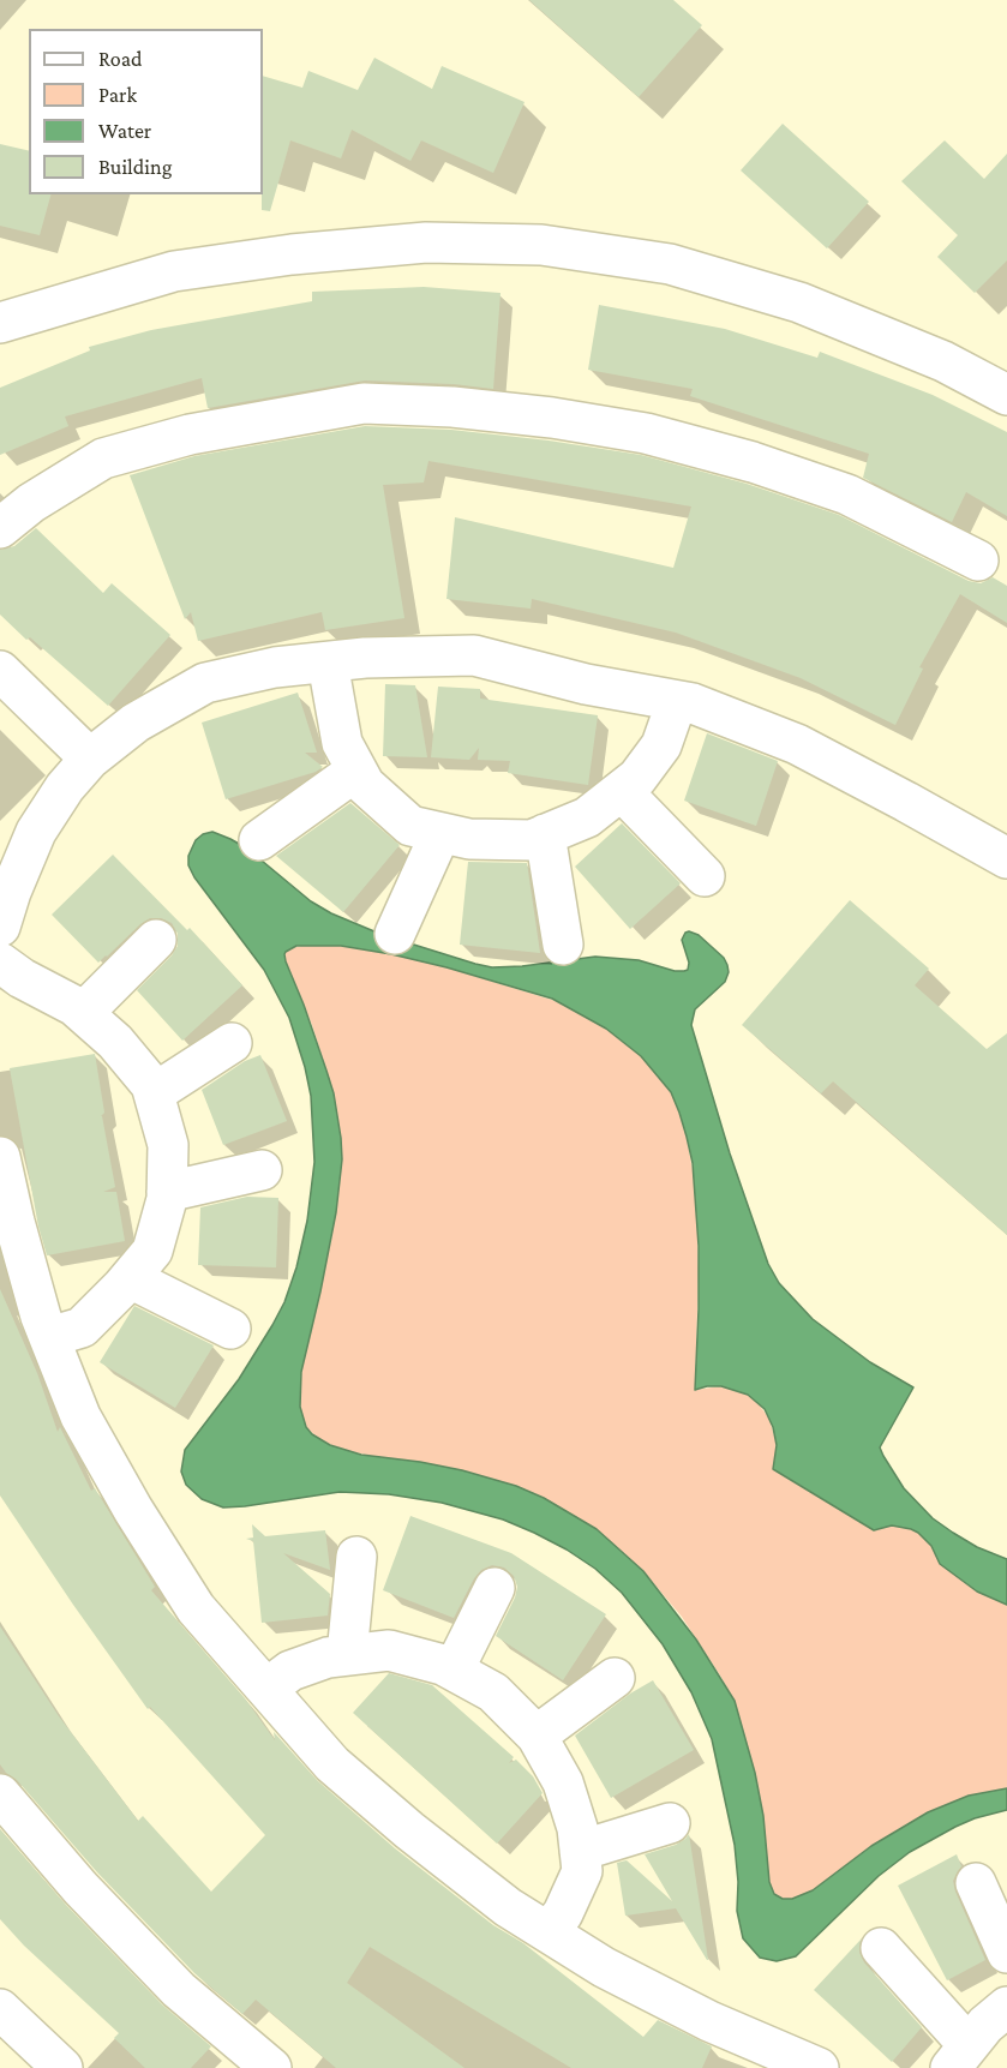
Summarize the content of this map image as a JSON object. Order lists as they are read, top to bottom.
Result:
{
  "legend": [
    "Road",
    "Park",
    "Water",
    "Building"
  ]
}
